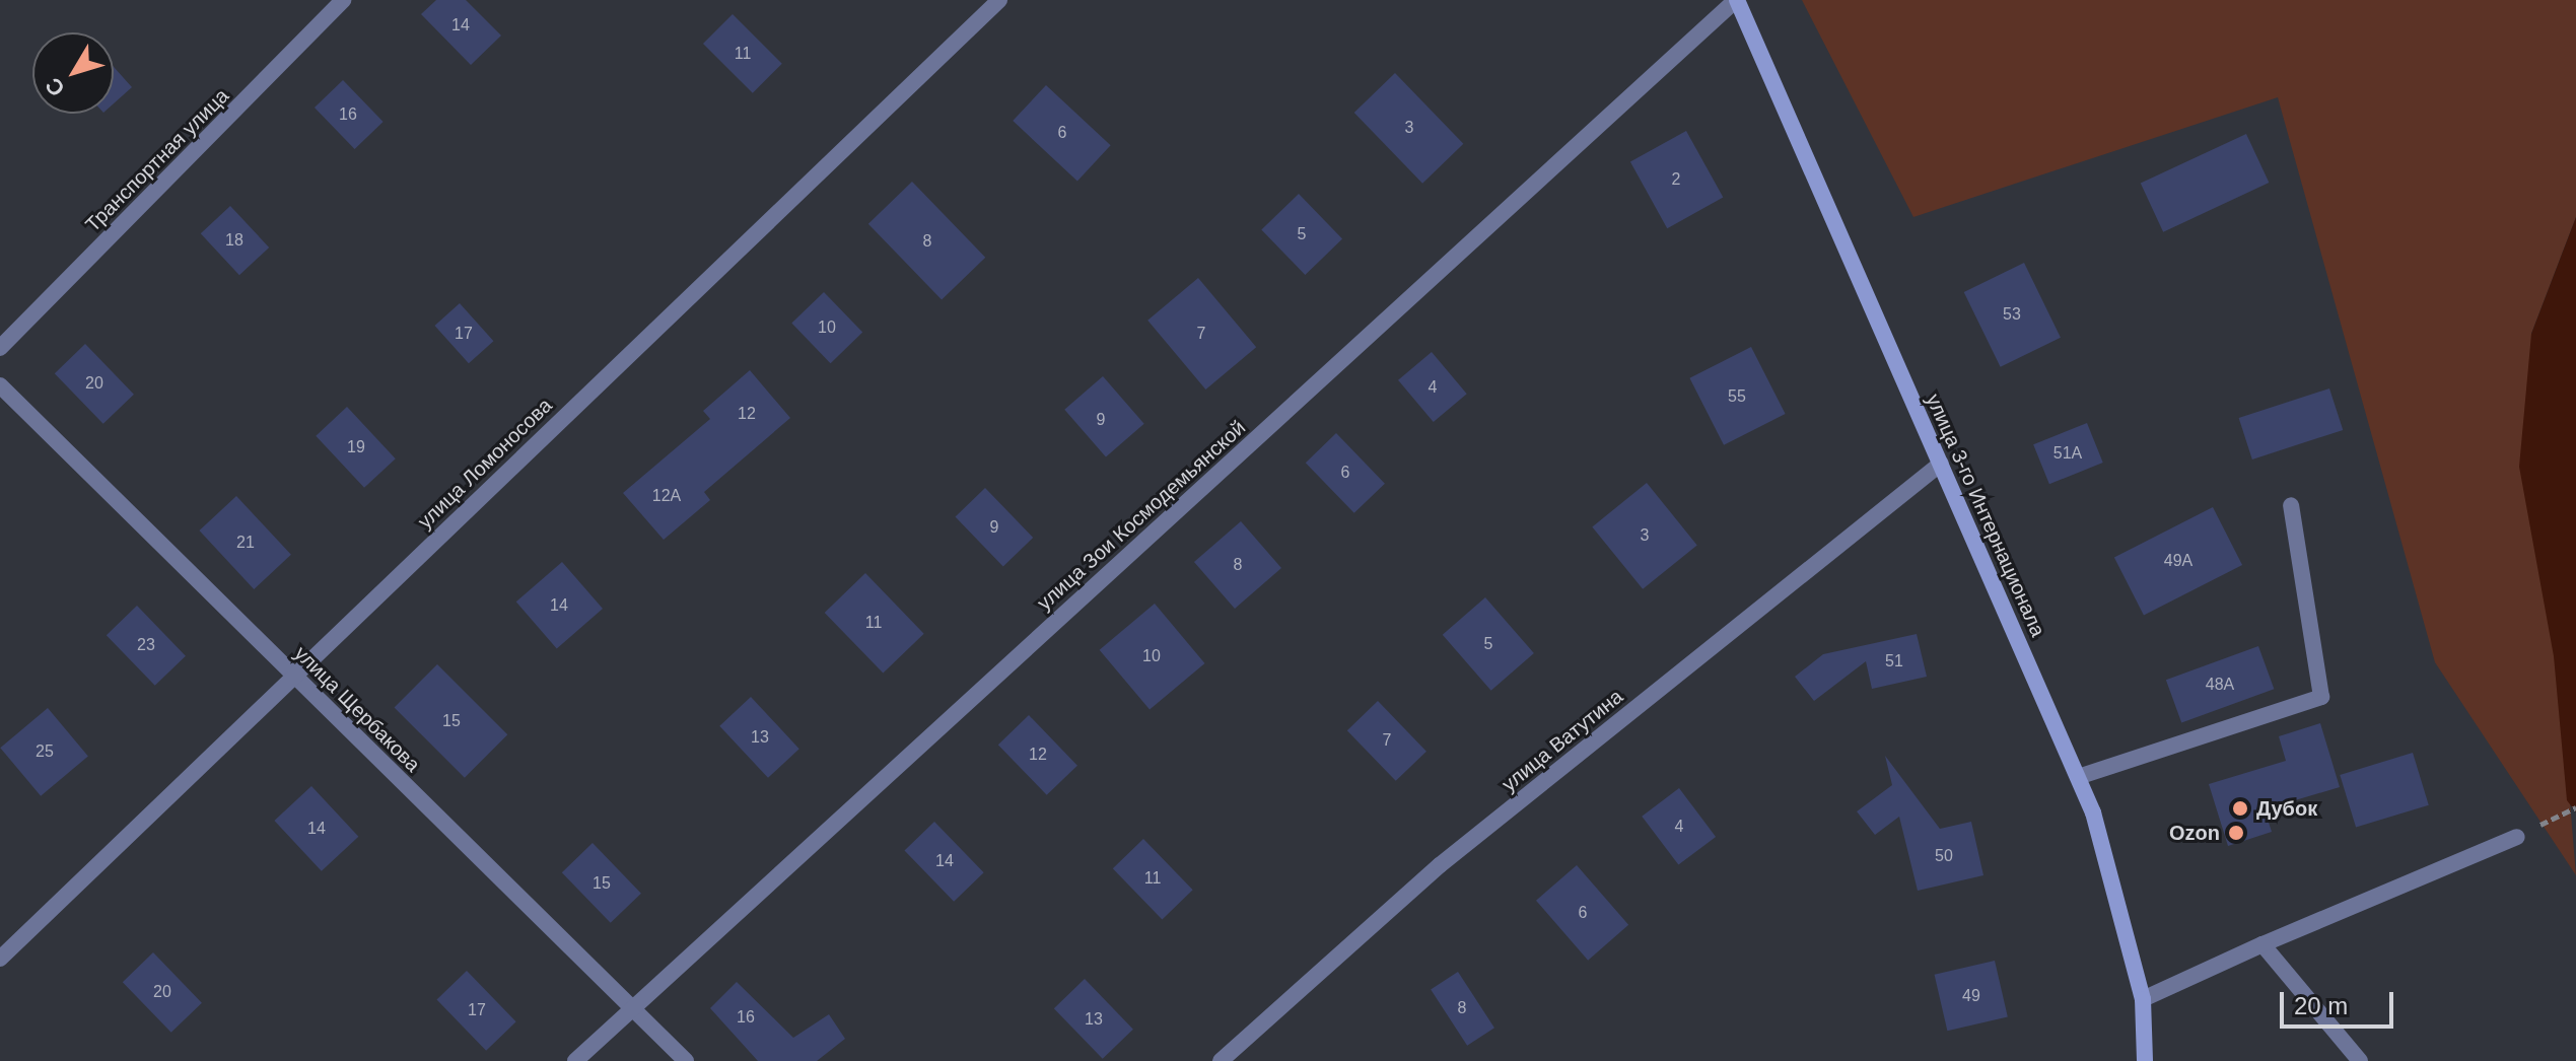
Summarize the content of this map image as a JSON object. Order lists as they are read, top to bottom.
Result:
{
  "streets": {
    "main road": ["улица 3-го Интернационала"],
    "street": [
      "Транспортная улица",
      "улица Ломоносова",
      "улица Зои Космодемьянской",
      "улица Щербакова",
      "улица Ватутина"
    ]
  },
  "crossings": [
    ["улица Ломоносова", "улица Щербакова"],
    ["улица Зои Космодемьянской", "улица 3-го Интернационала"],
    ["улица Зои Космодемьянской", "улица Щербакова"],
    ["улица 3-го Интернационала", "улица Ватутина"]
  ],
  "places": ["Дубок", "Ozon"],
  "house_numbers": [
    "14",
    "11",
    "16",
    "3",
    "6",
    "2",
    "5",
    "18",
    "8",
    "53",
    "10",
    "17",
    "7",
    "20",
    "4",
    "55",
    "12",
    "9",
    "19",
    "51А",
    "6",
    "12А",
    "9",
    "3",
    "21",
    "49А",
    "8",
    "14",
    "11",
    "5",
    "23",
    "10",
    "51",
    "48А",
    "15",
    "13",
    "7",
    "25",
    "12",
    "4",
    "14",
    "50",
    "14",
    "11",
    "15",
    "6",
    "20",
    "49",
    "8",
    "17",
    "16",
    "13"
  ],
  "scale_bar": "20 m",
  "north": "bottom left"
}
